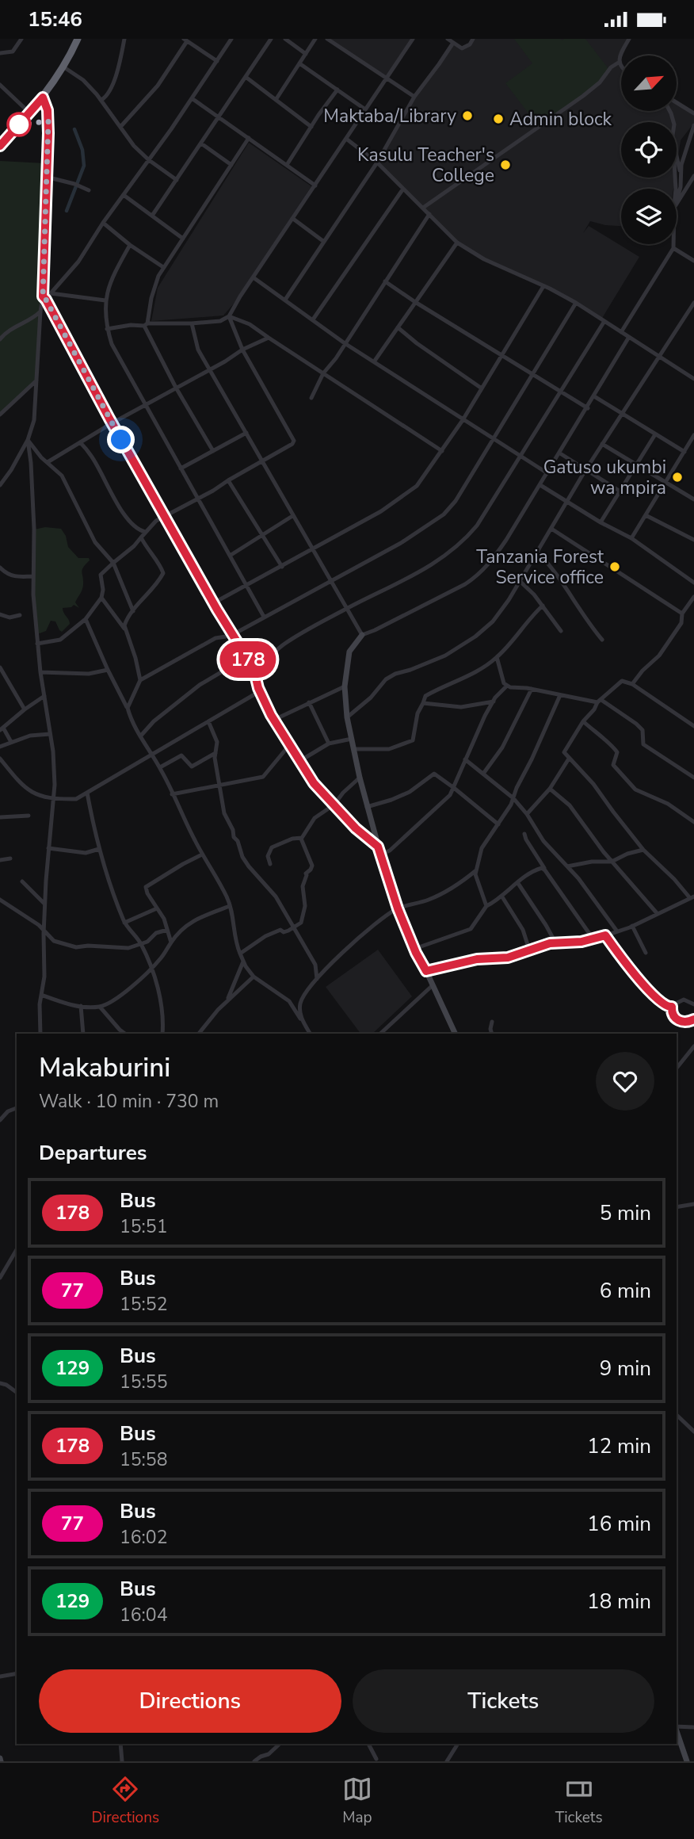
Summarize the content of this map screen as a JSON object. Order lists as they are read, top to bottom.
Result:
{
  "places": [
    "Maktaba/Library",
    "Admin block",
    "Kasulu Teacher's College",
    "Gatuso ukumbi wa mpira",
    "Tanzania Forest Service office"
  ],
  "lines": ["bus line 178"],
  "north": "top right",
  "page": {
    "status": "15:46",
    "on_map": "178",
    "heading": [
      ["Makaburini", "Walk · 10 min · 730 m"],
      "Departures"
    ],
    "list": [
      {
        "mark": "178",
        "name": "Bus",
        "note": "15:51",
        "value": "5 min"
      },
      {
        "mark": "77",
        "name": "Bus",
        "note": "15:52",
        "value": "6 min"
      },
      {
        "mark": "129",
        "name": "Bus",
        "note": "15:55",
        "value": "9 min"
      },
      {
        "mark": "178",
        "name": "Bus",
        "note": "15:58",
        "value": "12 min"
      },
      {
        "mark": "77",
        "name": "Bus",
        "note": "16:02",
        "value": "16 min"
      },
      {
        "mark": "129",
        "name": "Bus",
        "note": "16:04",
        "value": "18 min"
      }
    ],
    "buttons": ["Directions", "Tickets"],
    "tabs": ["Directions", "Map", "Tickets"]
  }
}
